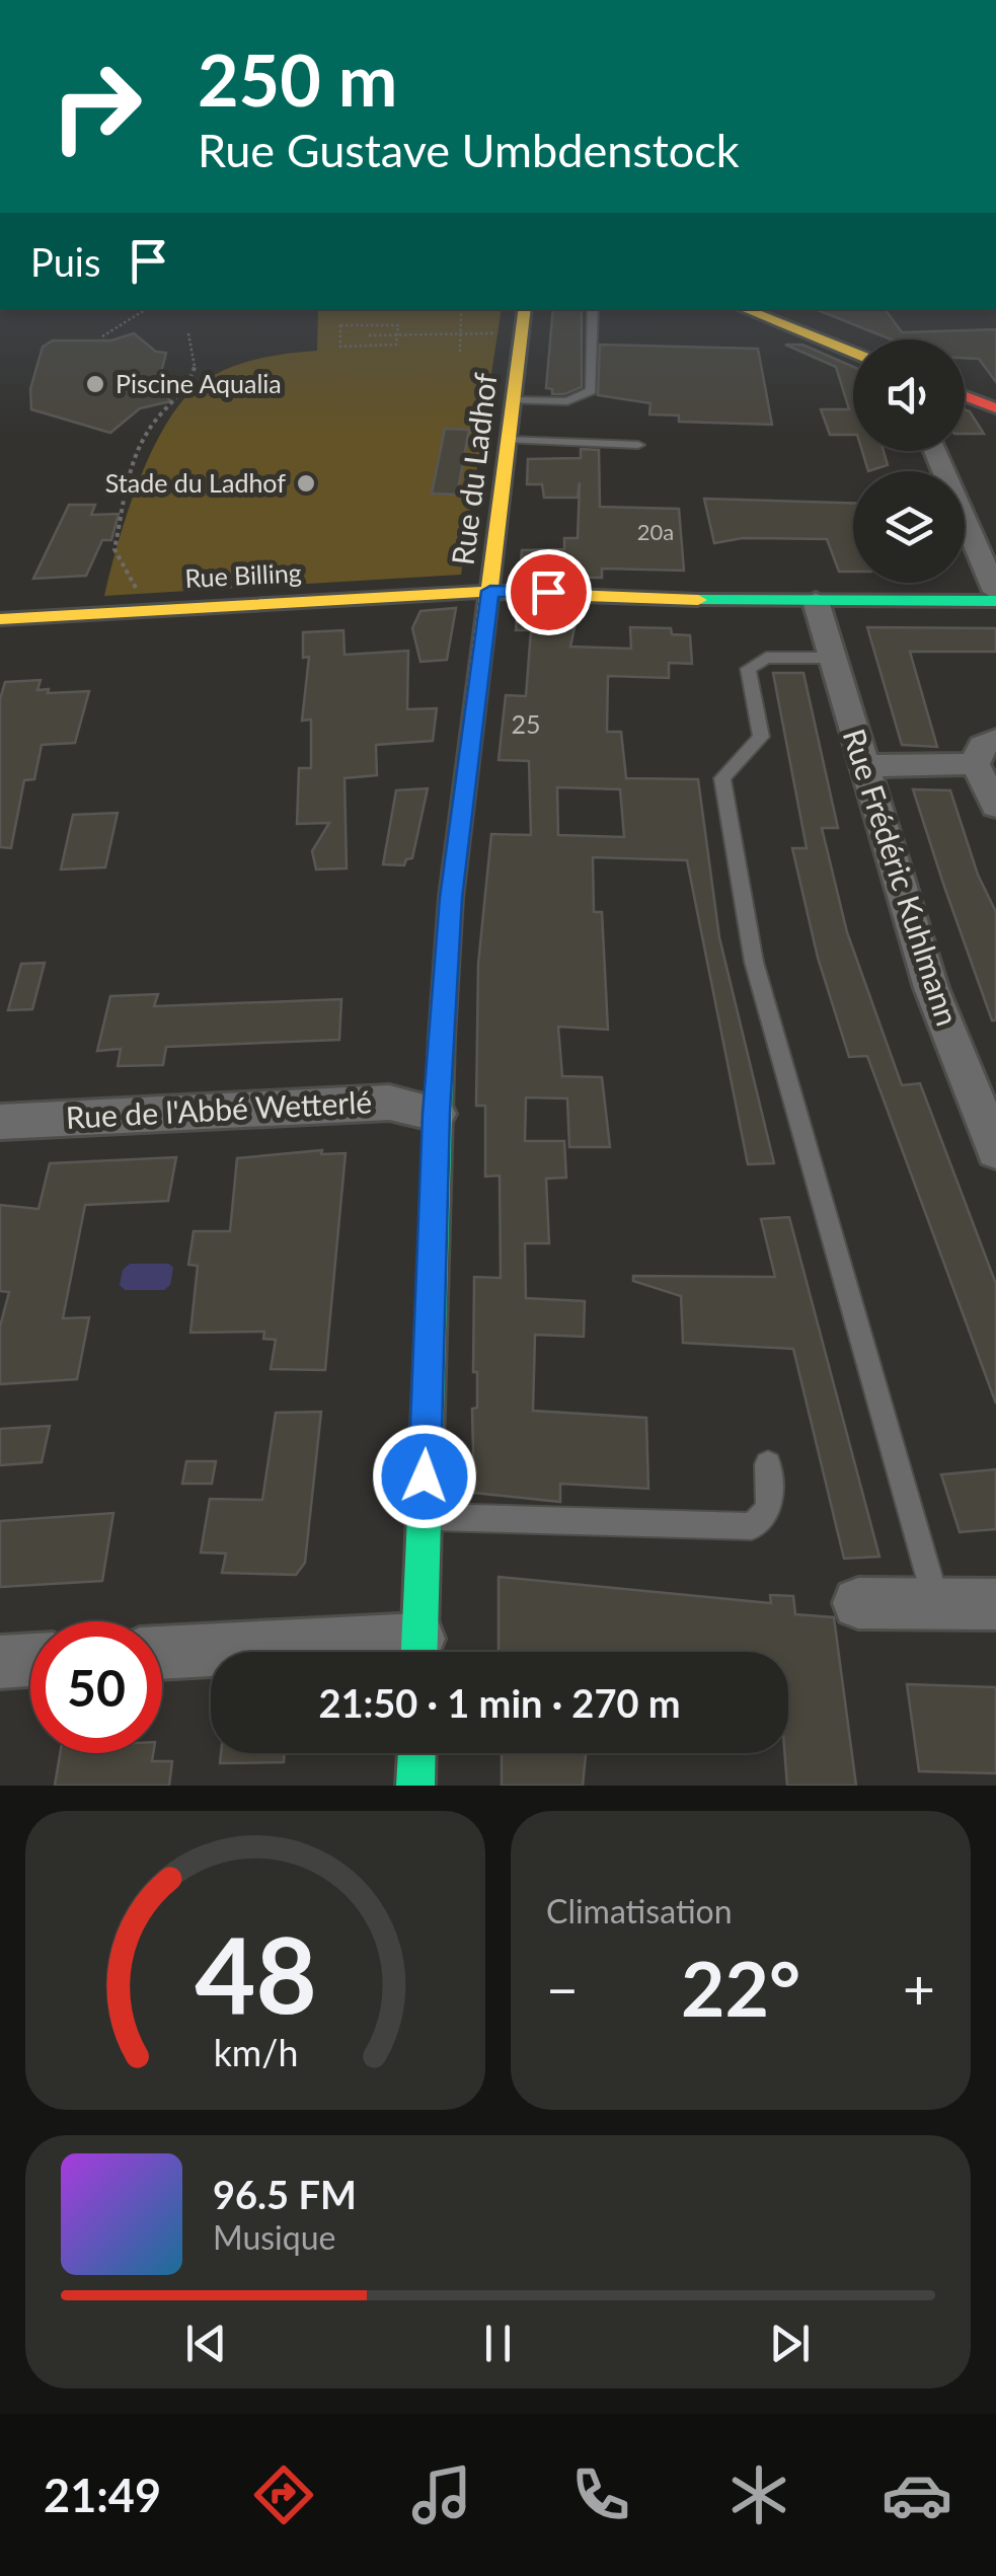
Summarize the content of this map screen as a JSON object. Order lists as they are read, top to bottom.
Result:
{
  "streets": {
    "main road": ["Rue du Ladhof", "Rue Billing"],
    "street": ["Rue Frédéric Kuhlmann", "Rue de l'Abbé Wetterlé"]
  },
  "crossings": [
    ["Rue du Ladhof", "Rue Billing"],
    ["Rue du Ladhof", "Rue de l'Abbé Wetterlé"],
    ["Rue Billing", "Rue Frédéric Kuhlmann"]
  ],
  "places": ["Piscine Aqualia", "Stade du Ladhof"],
  "house_numbers": ["20a", "25"],
  "page": {
    "turn": ["250 m", "Rue Gustave Umbdenstock"],
    "then": "Puis",
    "limit": "50",
    "trip": "21:50 · 1 min · 270 m",
    "tile": "Climatisation",
    "heat": ["−", "22°", "+"],
    "song": ["96.5 FM", "Musique"],
    "tabs": "21:49",
    "gauge": ["48", "km/h"]
  }
}
